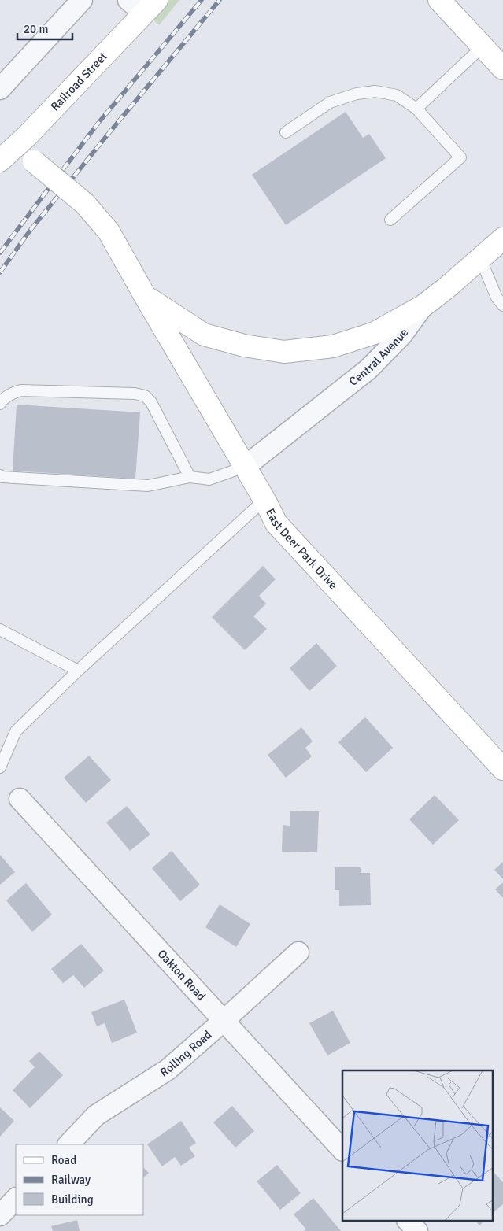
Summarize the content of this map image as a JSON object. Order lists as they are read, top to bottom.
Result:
{
  "streets": {
    "street": [
      "Railroad Street",
      "Central Avenue",
      "East Deer Park Drive",
      "Oakton Road",
      "Rolling Road"
    ]
  },
  "crossings": [
    ["Railroad Street", "East Deer Park Drive"],
    ["Central Avenue", "East Deer Park Drive"],
    ["Oakton Road", "Rolling Road"]
  ],
  "legend": ["Road", "Railway", "Building"],
  "scale_bar": "20 m"
}
